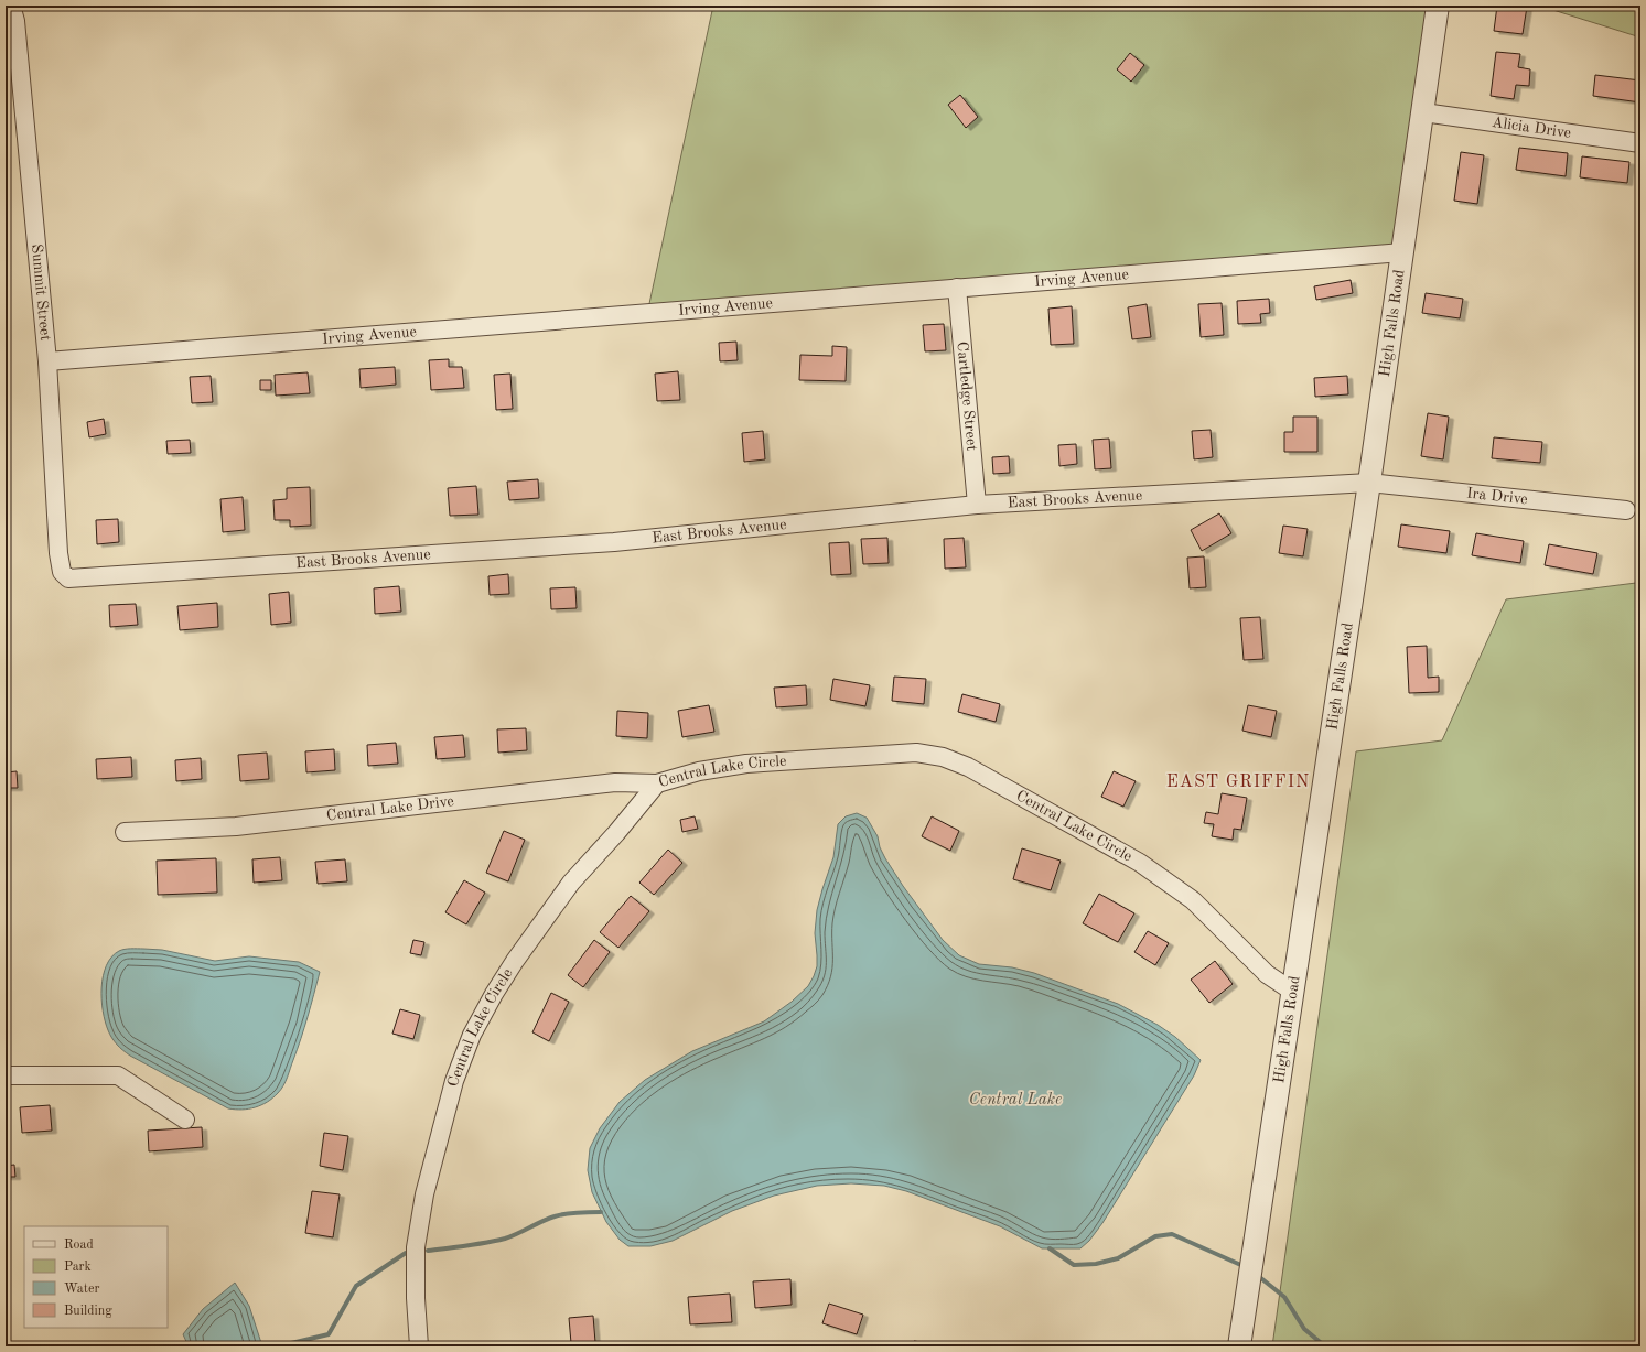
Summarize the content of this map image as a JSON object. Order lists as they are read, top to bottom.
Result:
{
  "streets": {
    "street": [
      "Alicia Drive",
      "Irving Avenue",
      "Summit Street",
      "High Falls Road",
      "Cartledge Street",
      "Ira Drive",
      "East Brooks Avenue",
      "Central Lake Circle",
      "Central Lake Drive"
    ]
  },
  "crossings": [
    ["Alicia Drive", "High Falls Road"],
    ["Irving Avenue", "Summit Street"],
    ["Irving Avenue", "High Falls Road"],
    ["Irving Avenue", "Cartledge Street"],
    ["Summit Street", "East Brooks Avenue"],
    ["High Falls Road", "Ira Drive"],
    ["High Falls Road", "East Brooks Avenue"],
    ["High Falls Road", "Central Lake Circle"],
    ["Cartledge Street", "East Brooks Avenue"],
    ["Ira Drive", "East Brooks Avenue"],
    ["Central Lake Circle", "Central Lake Drive"]
  ],
  "districts": ["EAST GRIFFIN"],
  "water": ["Central Lake"],
  "legend": [
    "Road",
    "Park",
    "Water",
    "Building"
  ]
}
